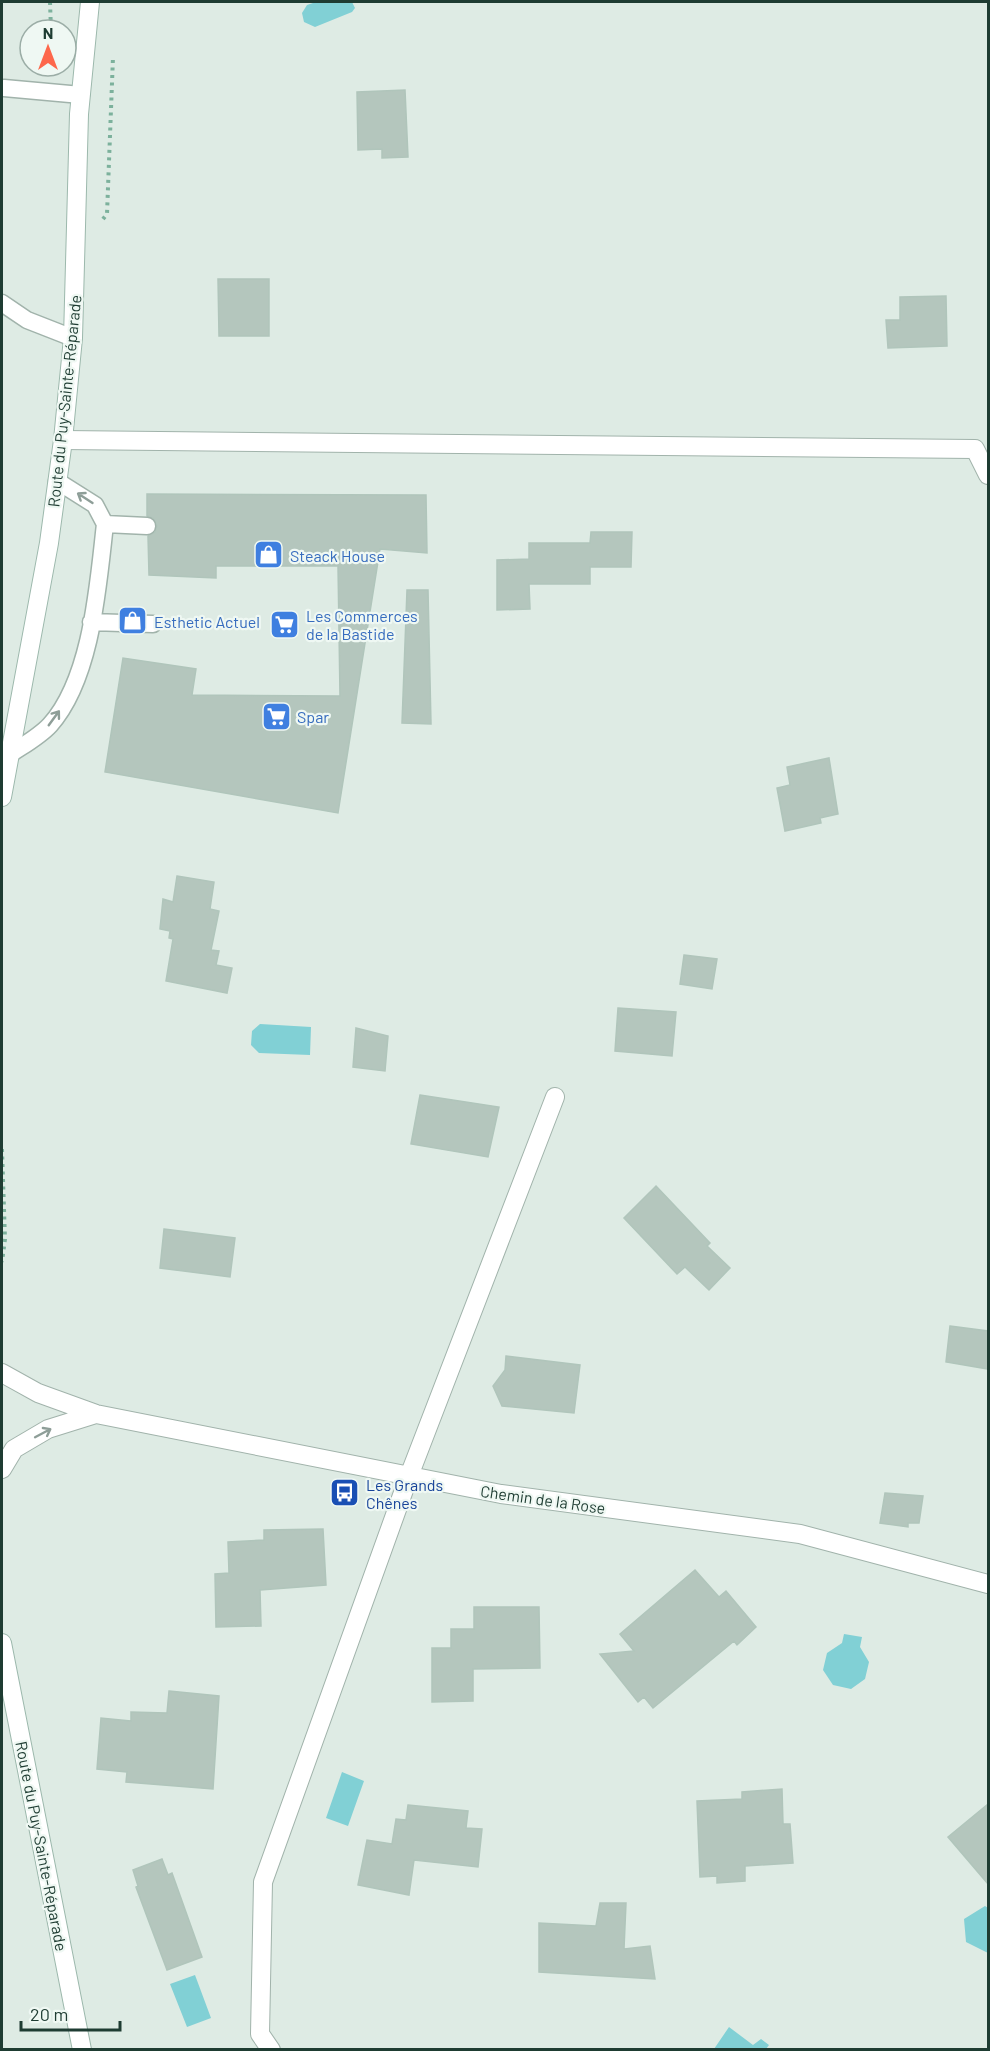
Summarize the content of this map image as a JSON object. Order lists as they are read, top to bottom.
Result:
{
  "streets": {
    "street": ["Route du Puy-Sainte-Réparade", "Chemin de la Rose"]
  },
  "places": {
    "shop": ["Steack House", "Esthetic Actuel"],
    "supermarket": ["Les Commerces de la Bastide", "Spar"],
    "bus stop": ["Les Grands Chênes"]
  },
  "scale_bar": "20 m",
  "north": "top"
}
